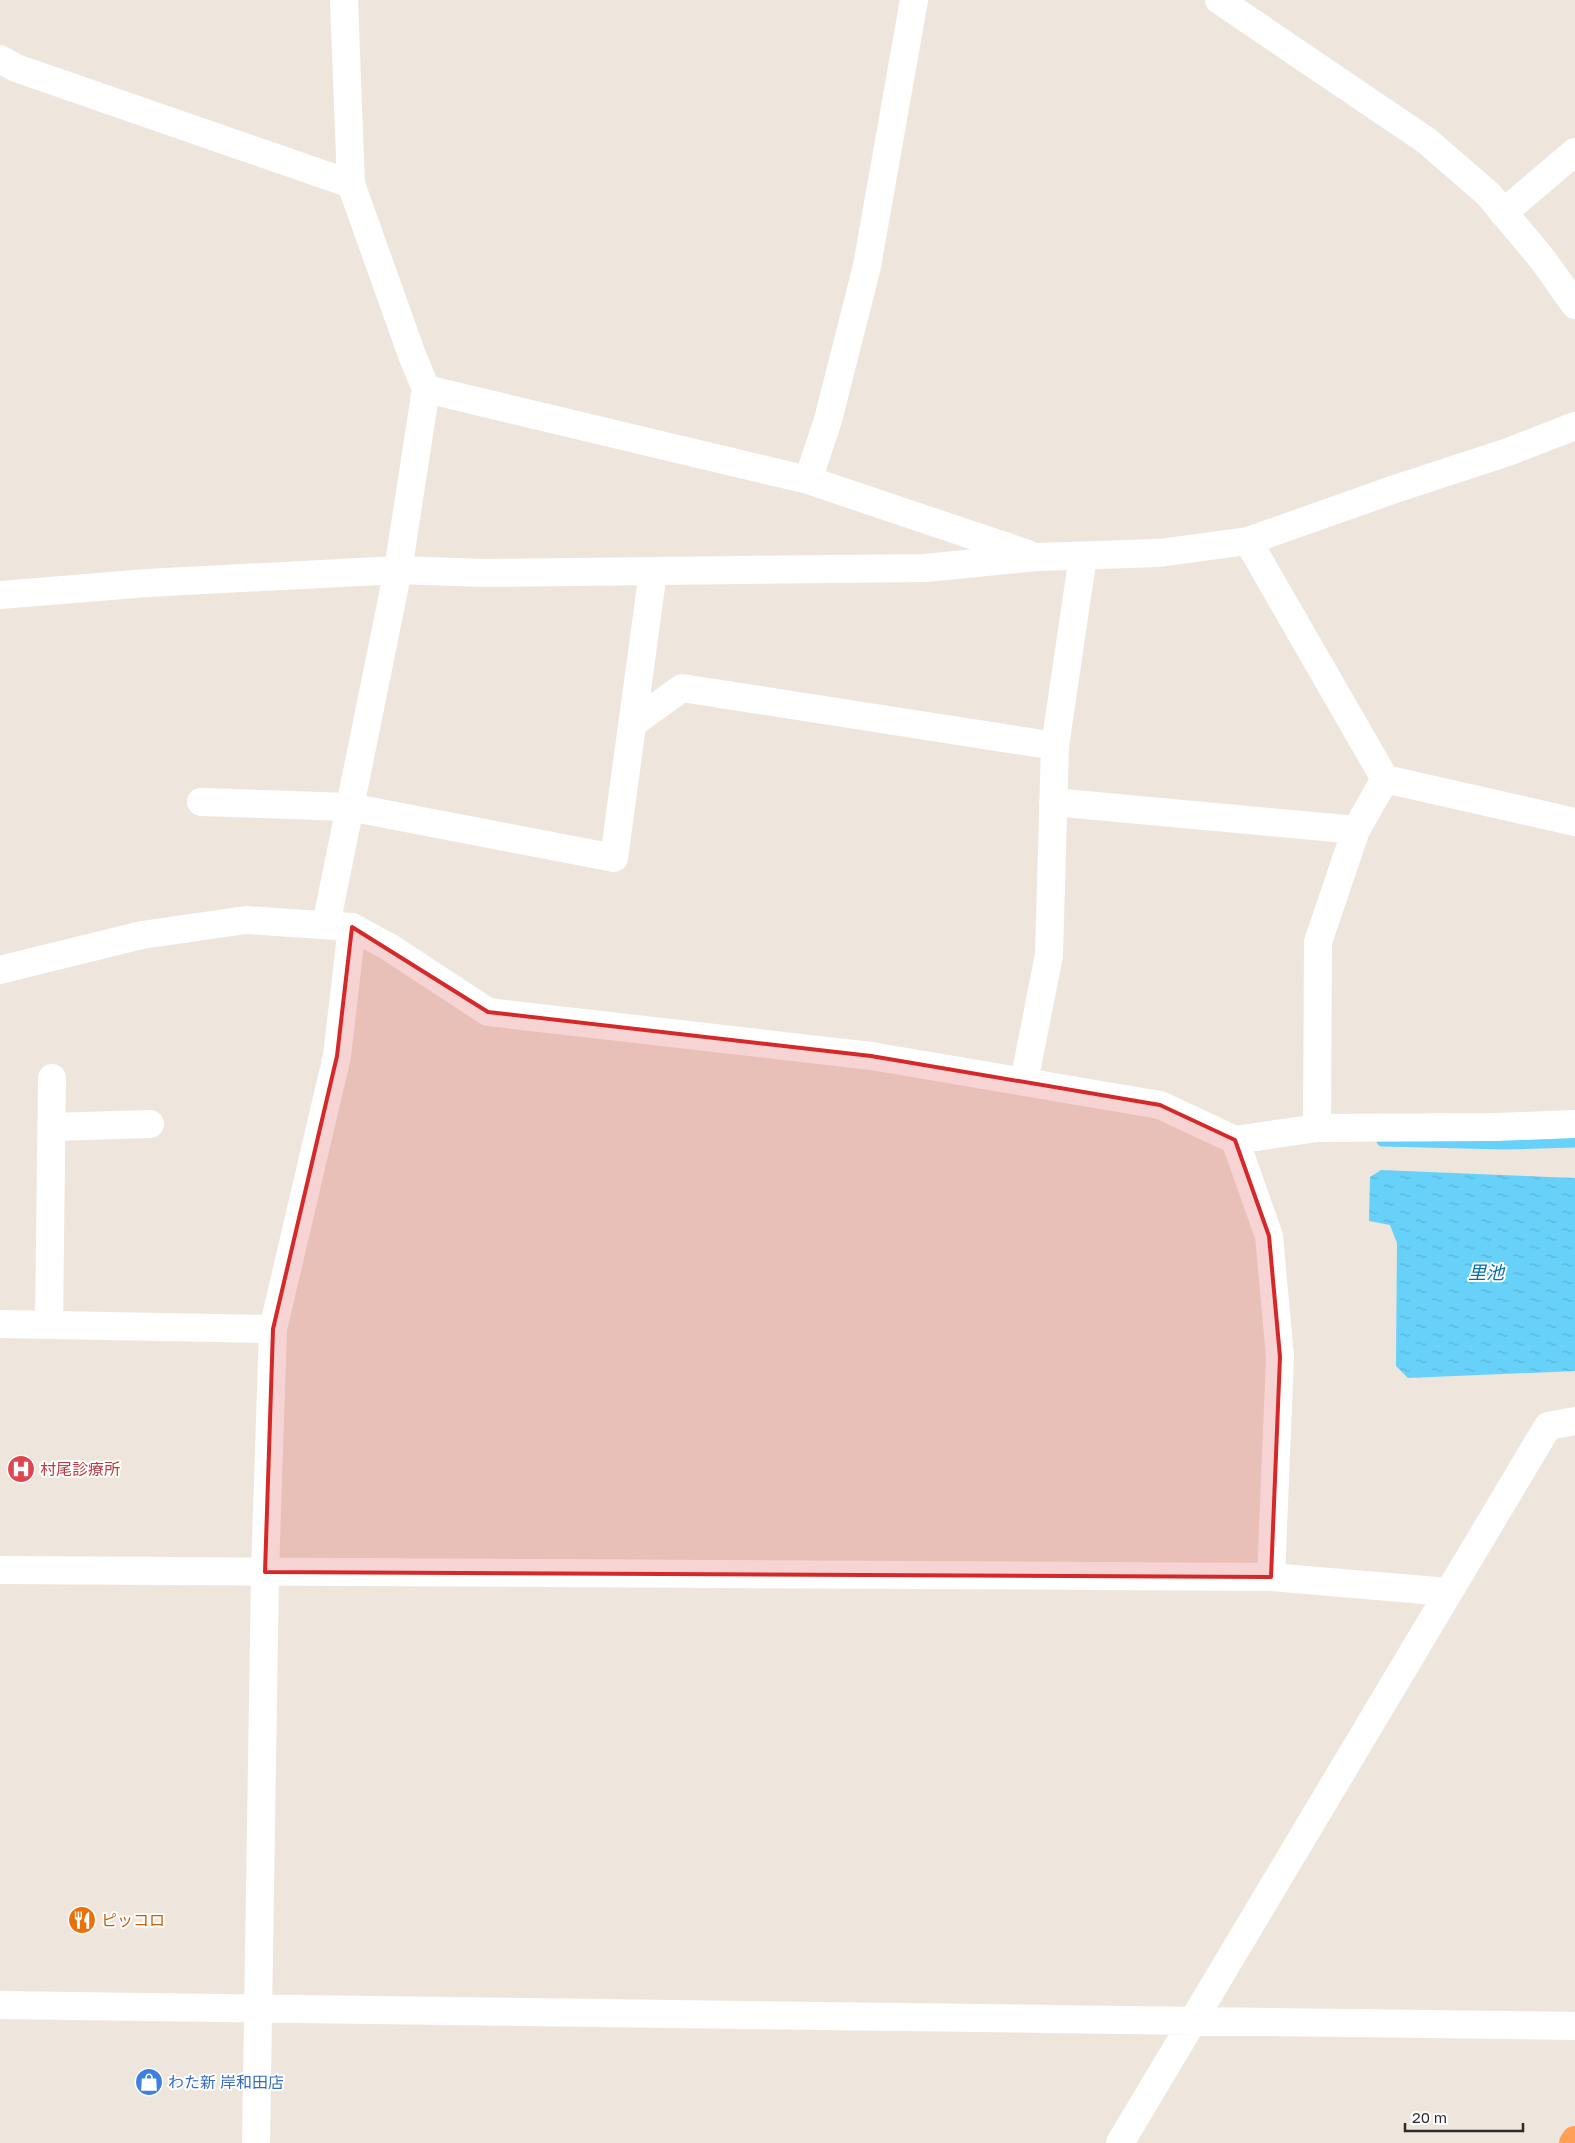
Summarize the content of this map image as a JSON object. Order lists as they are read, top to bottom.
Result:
{
  "water": ["里池"],
  "places": {
    "hospital": ["村尾診療所"],
    "restaurant": ["ピッコロ"],
    "shop": ["わた新 岸和田店"]
  },
  "scale_bar": "20 m"
}
